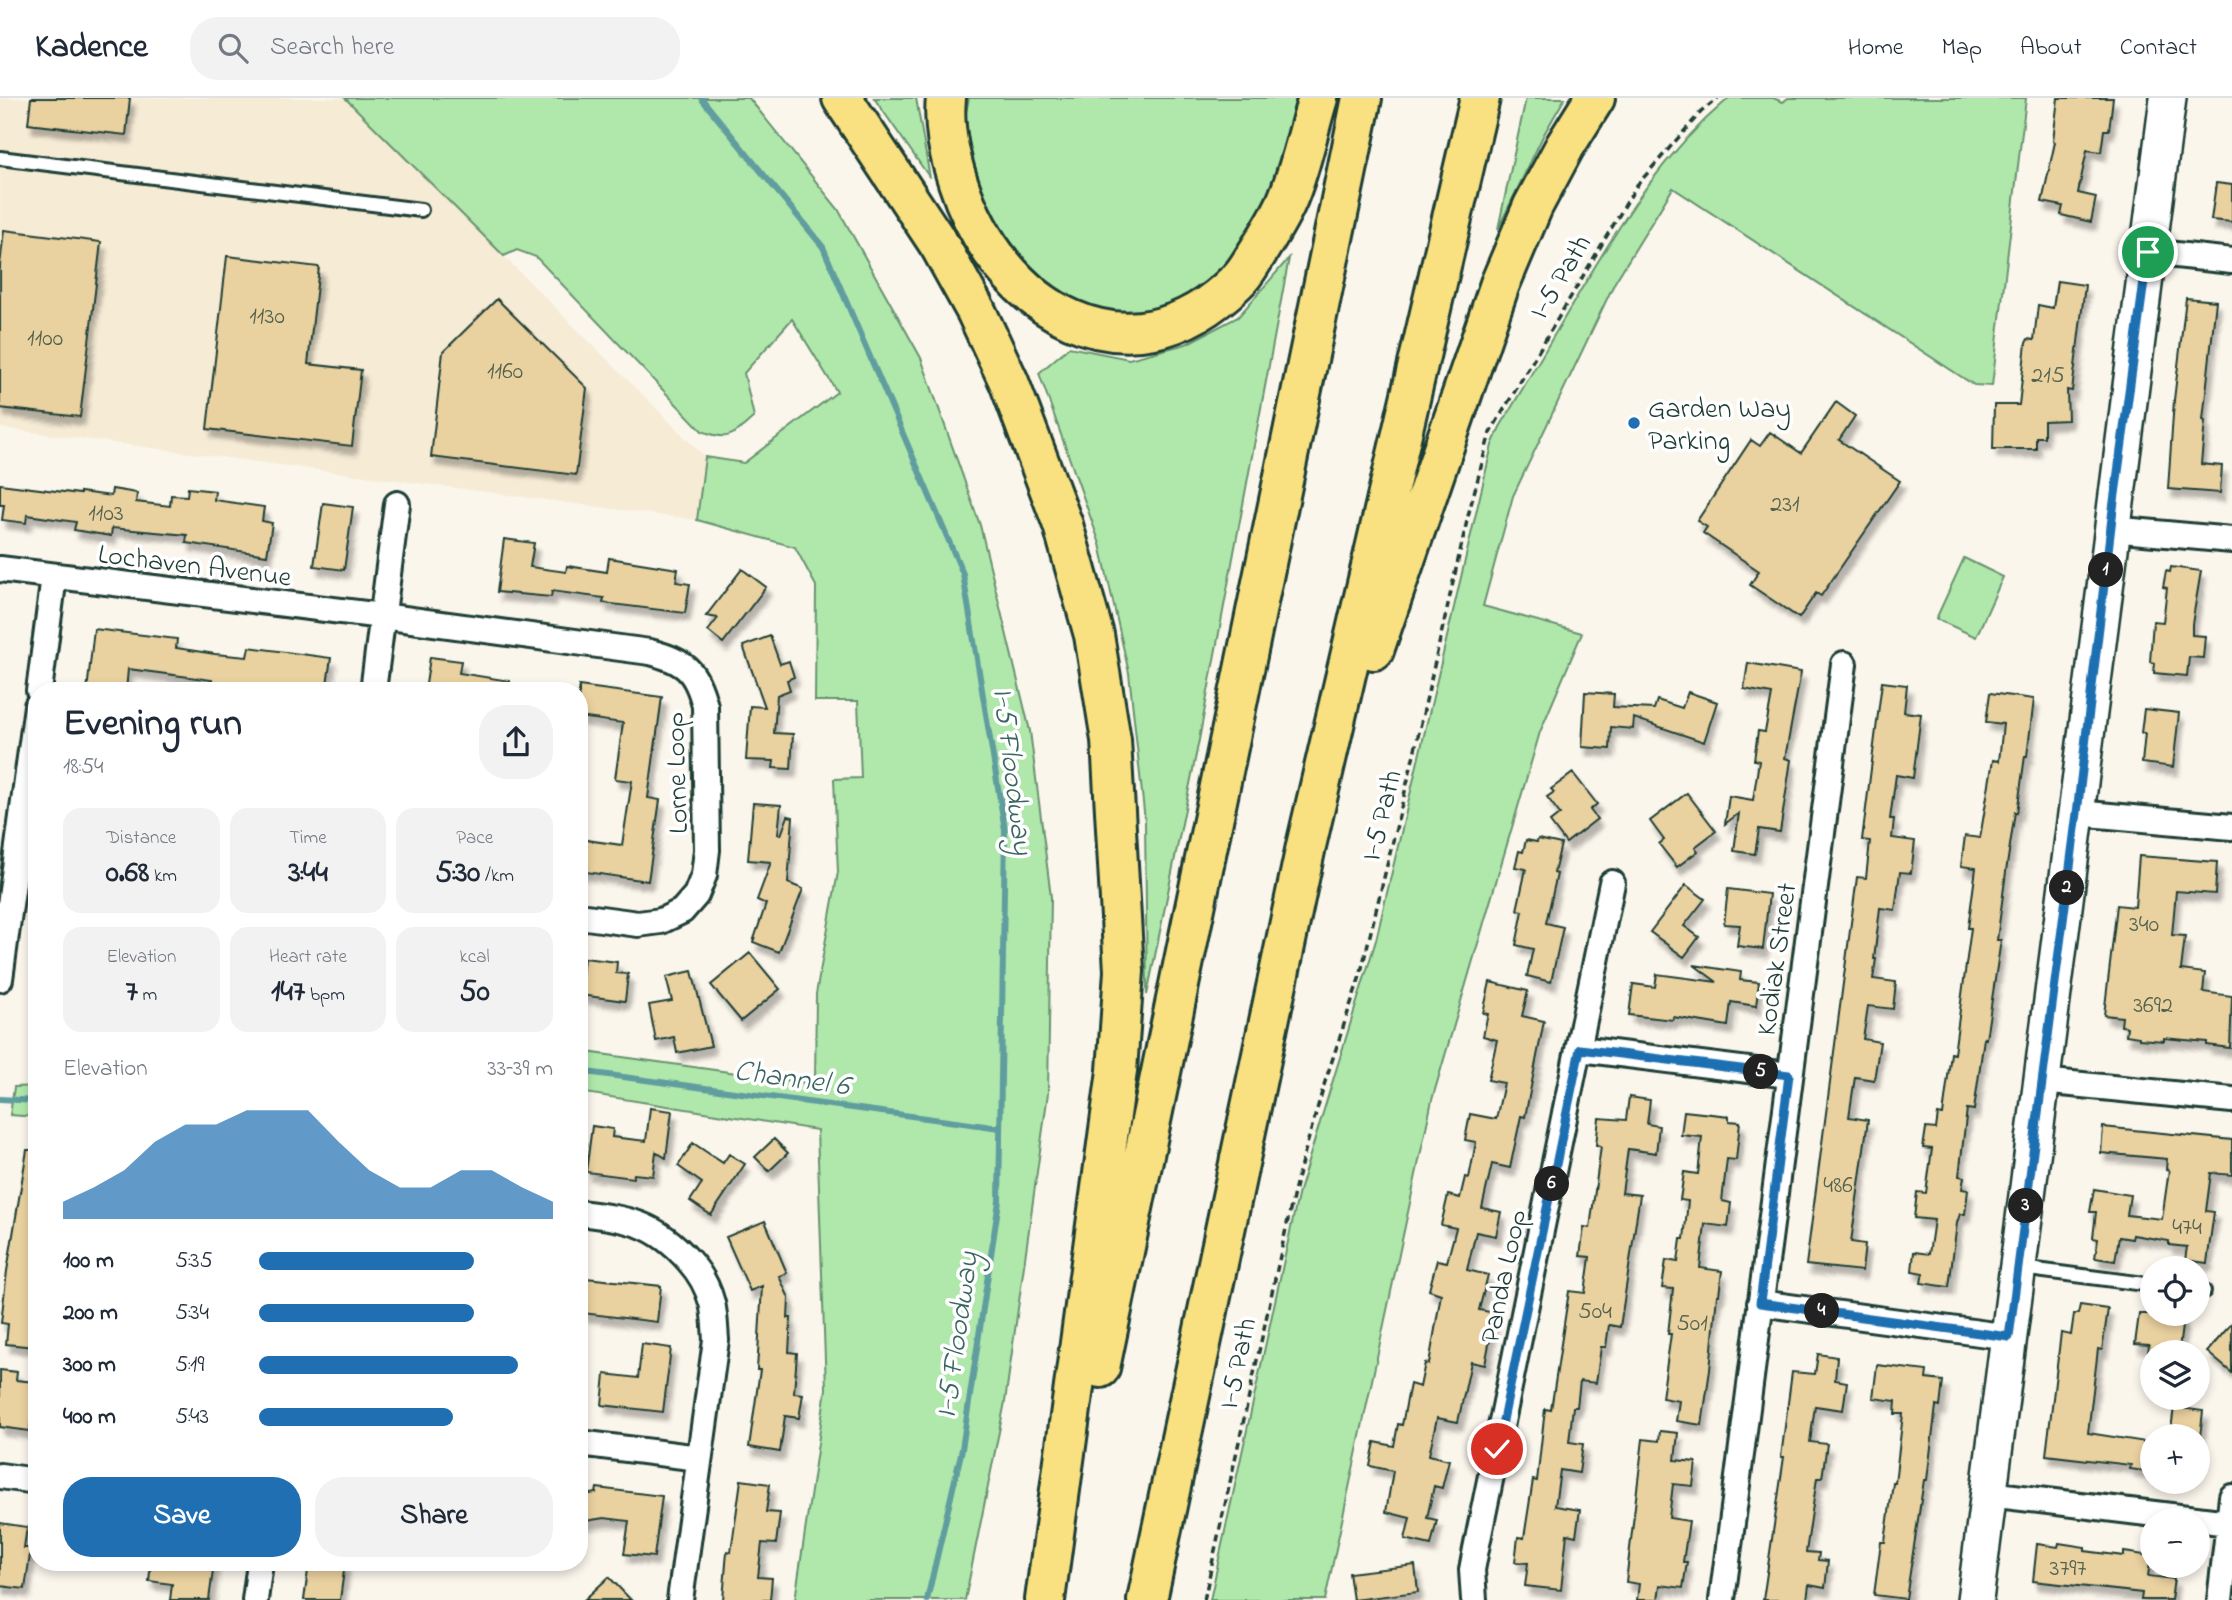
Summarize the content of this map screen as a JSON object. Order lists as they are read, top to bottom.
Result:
{
  "streets": {
    "street": [
      "Lochaven Avenue",
      "Lorne Loop",
      "Kodiak Street",
      "Panda Loop"
    ],
    "path": ["I-5 Path"]
  },
  "crossings": [
    ["Lochaven Avenue", "Lorne Loop"]
  ],
  "water": ["I-5 Floodway", "Channel 6"],
  "places": ["Garden Way Parking"],
  "house_numbers": [
    "1130",
    "1100",
    "1160",
    "215",
    "231",
    "1103",
    "340",
    "3692",
    "486",
    "474",
    "504",
    "501",
    "3797"
  ],
  "page": {
    "header": "Kadence",
    "search": "Search here",
    "nav": [
      "Home",
      "Map",
      "About",
      "Contact"
    ],
    "pins": [
      "1",
      "2",
      "5",
      "6",
      "3",
      "4"
    ],
    "heading": ["Evening run", "18:54"],
    "stats": [
      ["Distance", "0.68 km"],
      ["Time", "3:44"],
      ["Pace", "5:30 /km"],
      ["Elevation", "7 m"],
      ["Heart rate", "147 bpm"],
      ["kcal", "50"]
    ],
    "chart": ["Elevation", "33–39 m"],
    "list": [
      {
        "name": "100 m",
        "note": "5:35"
      },
      {
        "name": "200 m",
        "note": "5:34"
      },
      {
        "name": "300 m",
        "note": "5:19"
      },
      {
        "name": "400 m",
        "note": "5:43"
      }
    ],
    "map_buttons": ["+", "−"],
    "buttons": ["Save", "Share"]
  }
}
